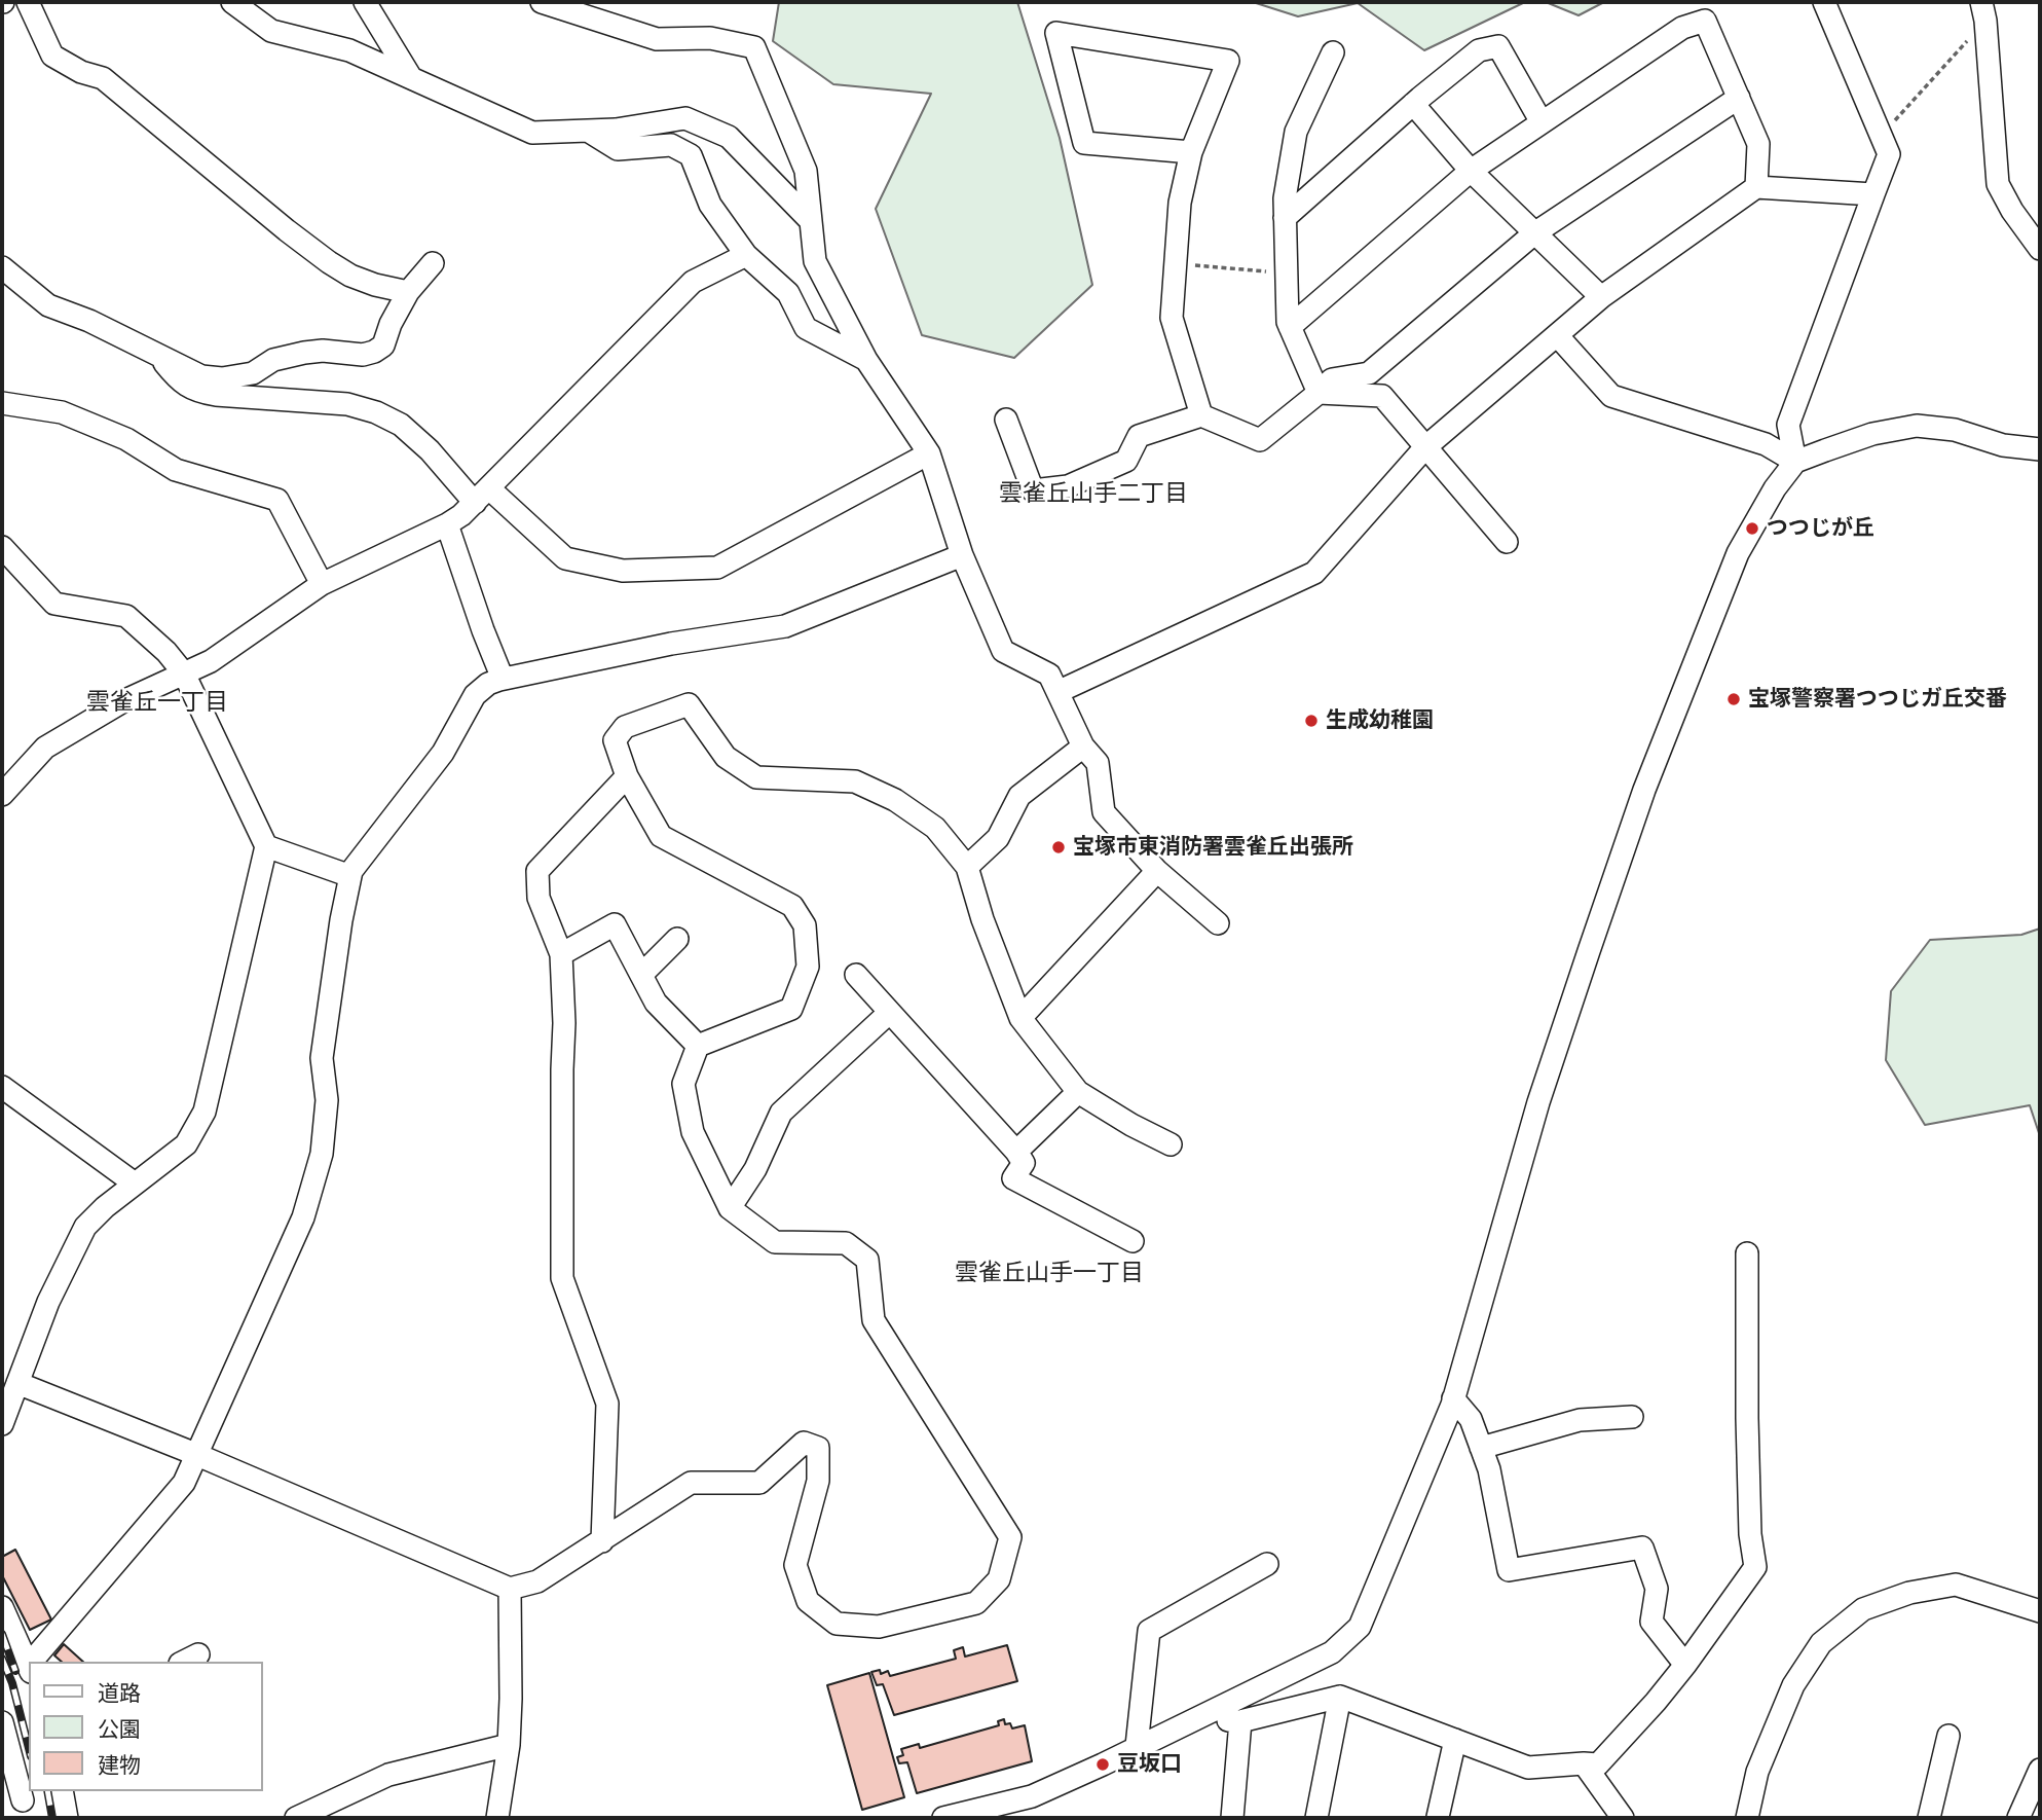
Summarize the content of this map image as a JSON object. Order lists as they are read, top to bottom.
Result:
{
  "districts": ["雲雀丘山手二丁目", "雲雀丘一丁目", "雲雀丘山手一丁目"],
  "places": [
    "つつじが丘",
    "宝塚警察署つつじガ丘交番",
    "生成幼稚園",
    "宝塚市東消防署雲雀丘出張所",
    "豆坂口"
  ],
  "legend": ["道路", "公園", "建物"]
}
